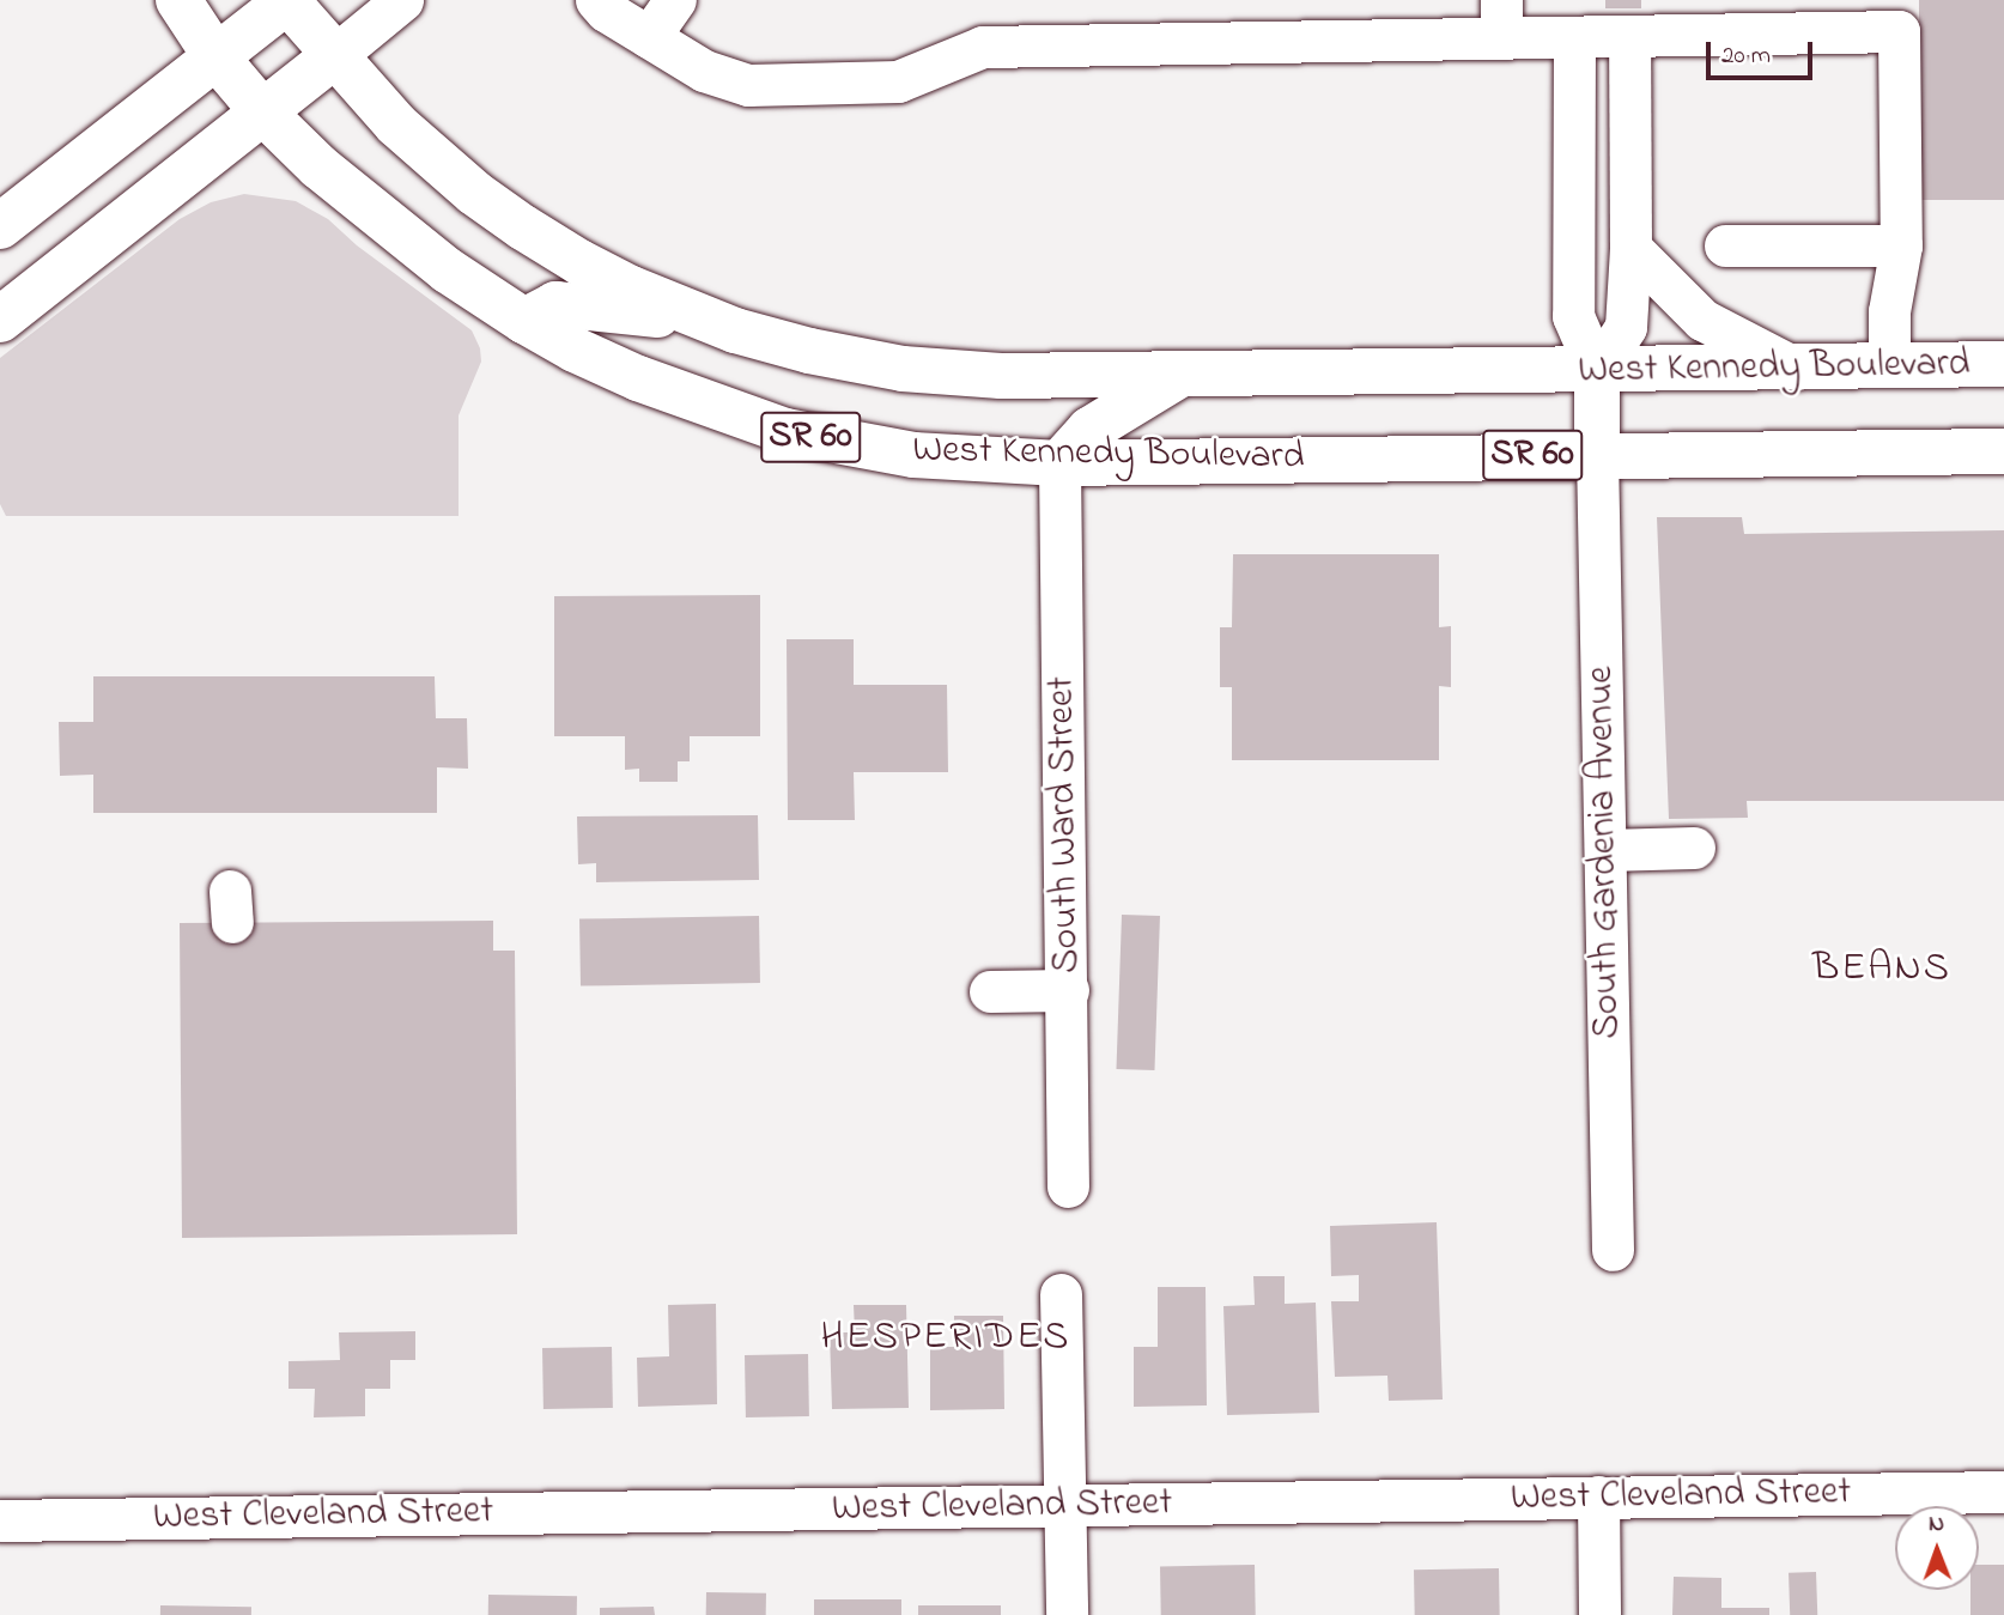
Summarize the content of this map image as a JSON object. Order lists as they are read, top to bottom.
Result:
{
  "streets": {
    "main road": ["West Kennedy Boulevard", "SR 60"],
    "street": ["South Ward Street", "South Gardenia Avenue", "West Cleveland Street"]
  },
  "crossings": [
    ["West Kennedy Boulevard", "SR 60"],
    ["West Kennedy Boulevard", "South Ward Street"],
    ["West Kennedy Boulevard", "South Gardenia Avenue"]
  ],
  "districts": ["BEANS", "HESPERIDES"],
  "scale_bar": "20 m",
  "north": "top"
}
